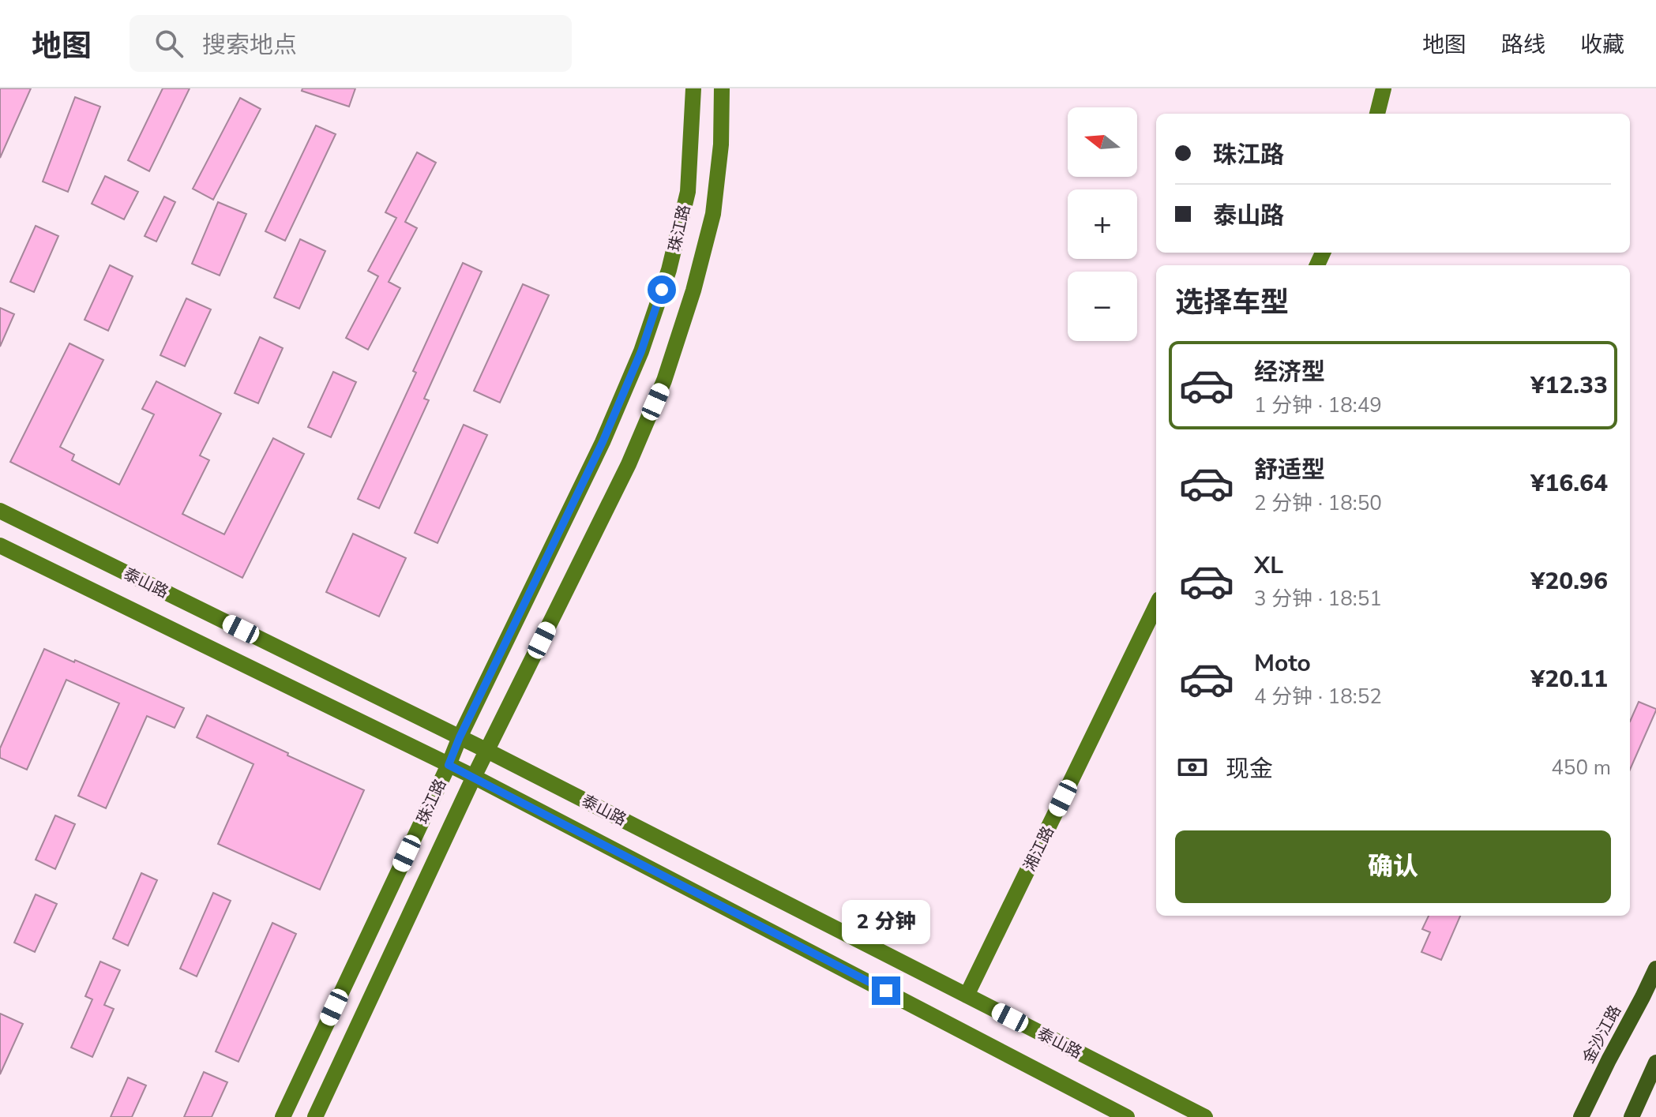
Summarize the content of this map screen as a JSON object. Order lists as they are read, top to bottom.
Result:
{
  "streets": {
    "main road": [
      "珠江路",
      "泰山路",
      "湘江路",
      "金沙江路"
    ]
  },
  "crossings": [
    ["珠江路", "泰山路"],
    ["泰山路", "湘江路"]
  ],
  "north": "left",
  "page": {
    "header": "地图",
    "search": "搜索地点",
    "nav": ["地图", "路线", "收藏"],
    "map_buttons": ["+", "−"],
    "banner": ["珠江路", "泰山路"],
    "heading": "选择车型",
    "list": [
      {
        "name": "经济型",
        "note": "1 分钟 · 18:49",
        "value": "¥12.33"
      },
      {
        "name": "舒适型",
        "note": "2 分钟 · 18:50",
        "value": "¥16.64"
      },
      {
        "name": "XL",
        "note": "3 分钟 · 18:51",
        "value": "¥20.96"
      },
      {
        "name": "Moto",
        "note": "4 分钟 · 18:52",
        "value": "¥20.11"
      }
    ],
    "pay": ["现金", "450 m"],
    "buttons": "确认",
    "bubble": "2 分钟"
  }
}
